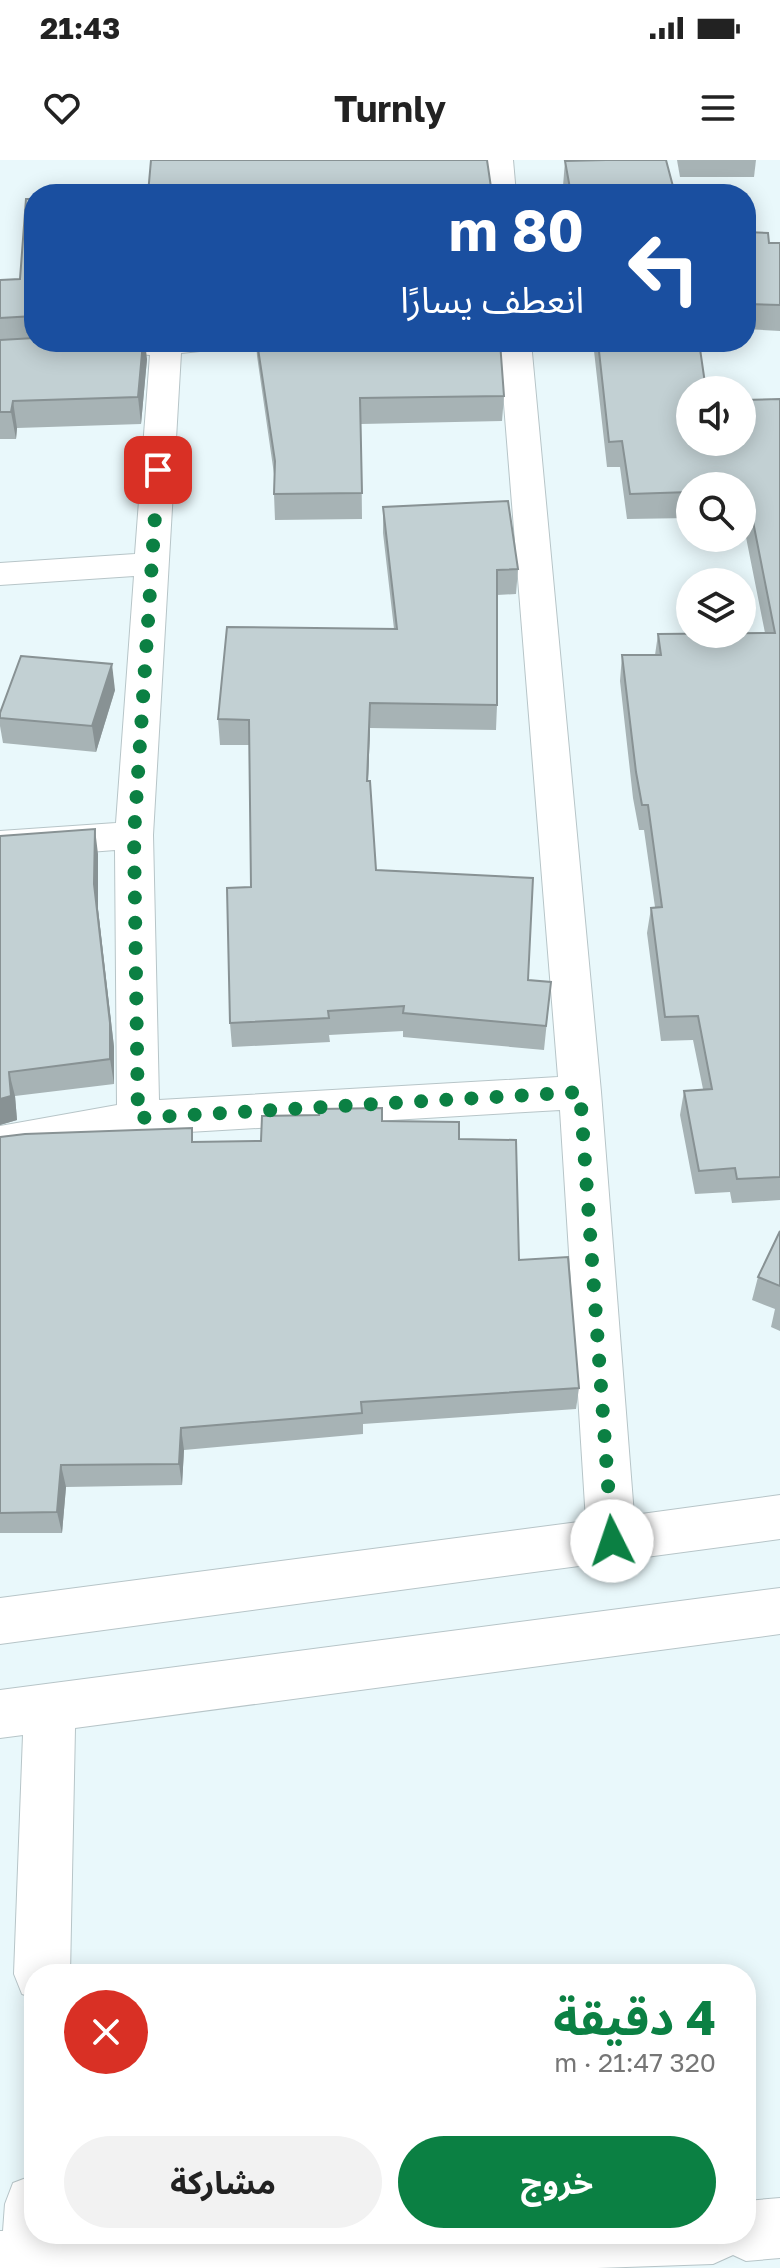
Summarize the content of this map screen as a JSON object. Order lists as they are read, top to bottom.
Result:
{
  "page": {
    "status": "21:43",
    "header": "Turnly",
    "turn": ["80 m", "انعطف يسارًا"],
    "heading": ["4 دقيقة", "320 m · 21:47"],
    "buttons": ["خروج", "مشاركة"]
  }
}
